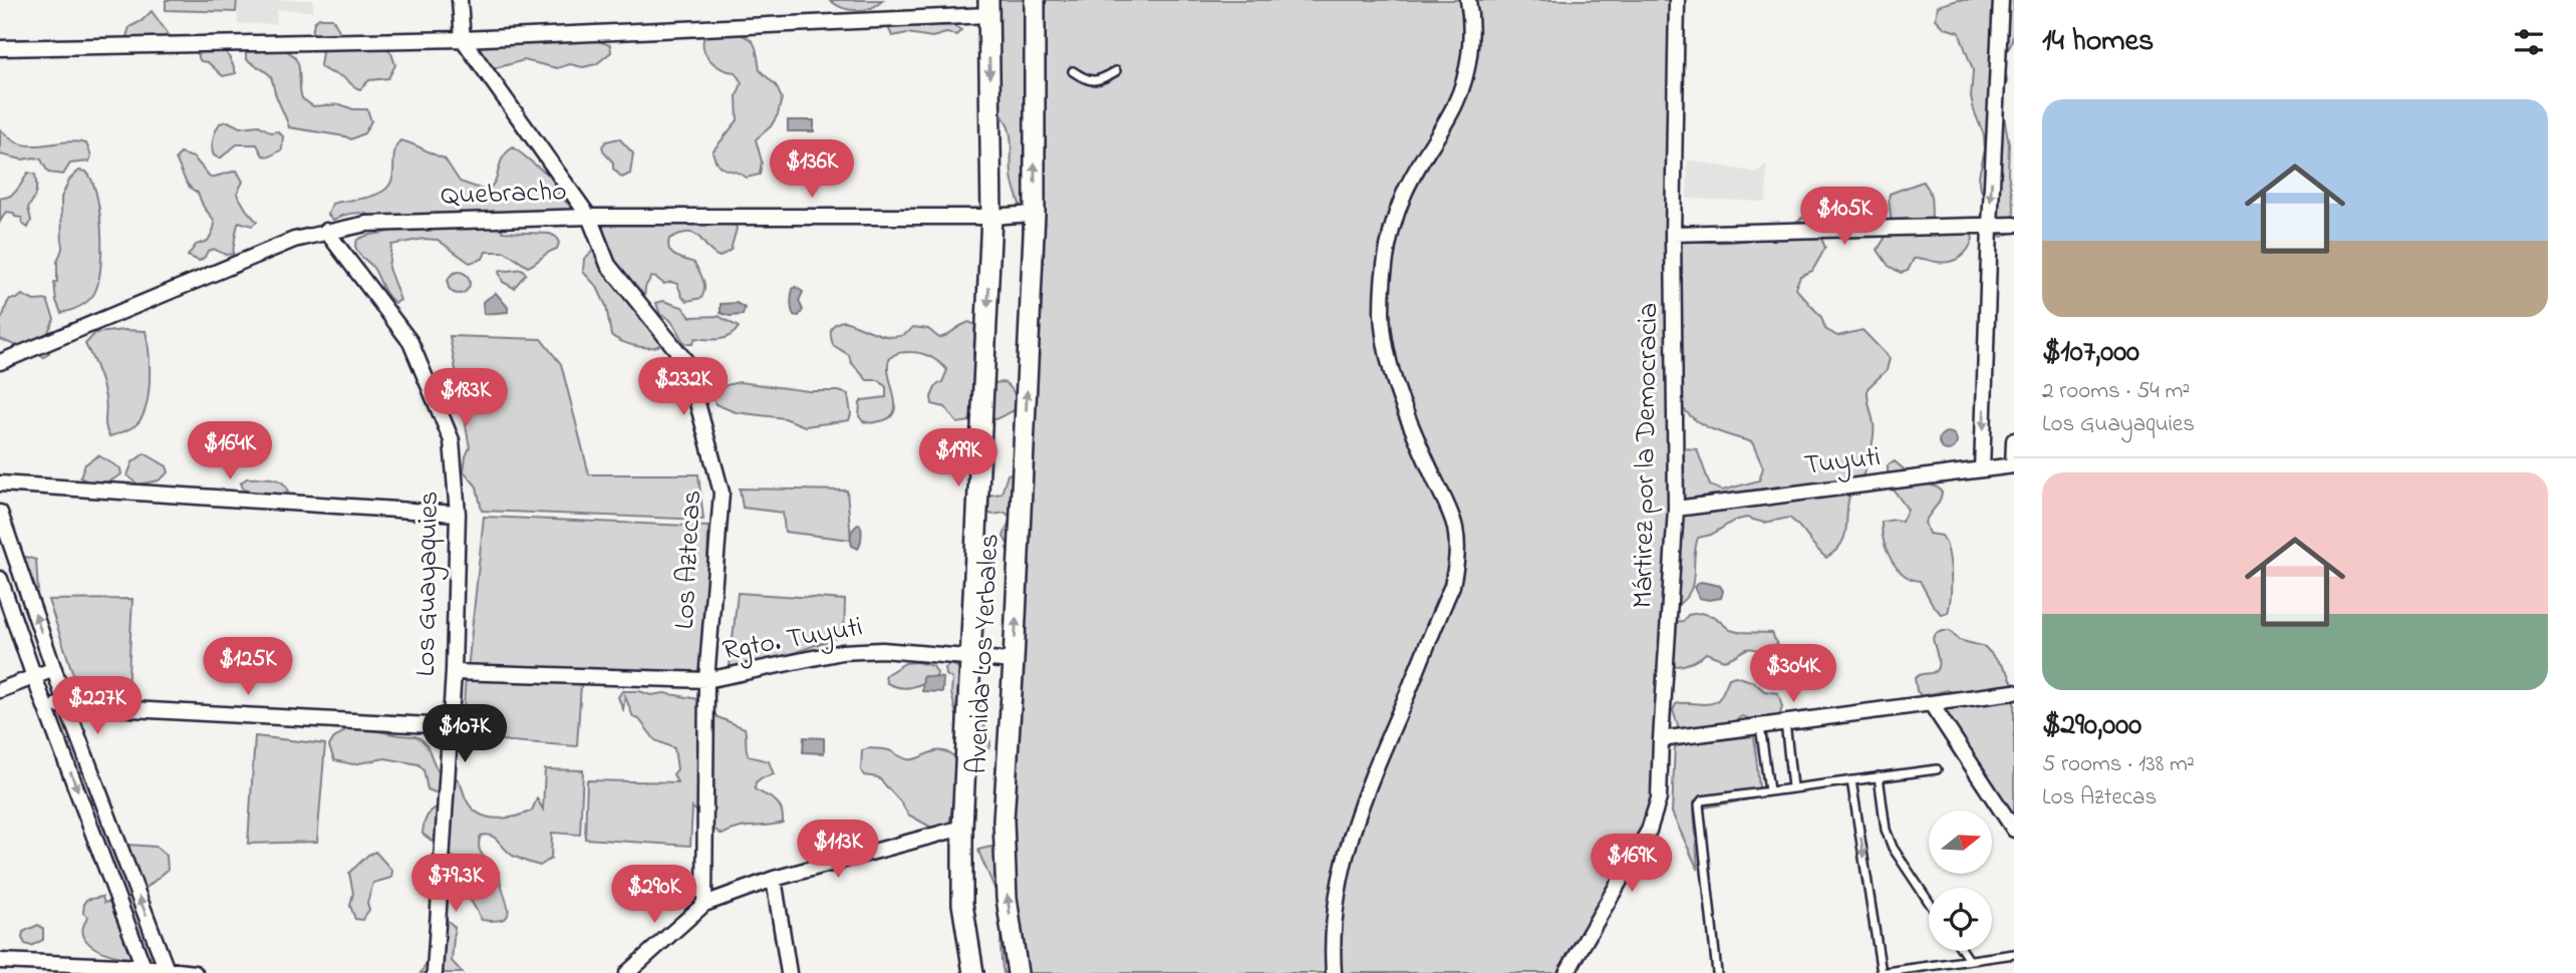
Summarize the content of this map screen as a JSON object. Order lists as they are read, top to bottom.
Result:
{
  "streets": {
    "street": [
      "Quebracho",
      "Mártirez por la Democracia",
      "Tuyuti",
      "Los Aztecas",
      "Los Guayaquies",
      "Rgto. Tuyuti",
      "Avenida Los Yerbales"
    ]
  },
  "crossings": [
    ["Quebracho", "Los Aztecas"],
    ["Quebracho", "Los Guayaquies"],
    ["Quebracho", "Avenida Los Yerbales"],
    ["Mártirez por la Democracia", "Tuyuti"],
    ["Los Aztecas", "Rgto. Tuyuti"],
    ["Los Guayaquies", "Rgto. Tuyuti"],
    ["Rgto. Tuyuti", "Avenida Los Yerbales"]
  ],
  "north": "right",
  "page": {
    "heading": "14 homes",
    "list": [
      {
        "name": "$107,000",
        "note": "2 rooms · 54 m² · Los Guayaquies"
      },
      {
        "name": "$290,000",
        "note": "5 rooms · 138 m² · Los Aztecas"
      }
    ],
    "price": [
      "$136K",
      "$105K",
      "$232K",
      "$183K",
      "$164K",
      "$199K",
      "$125K",
      "$304K",
      "$227K",
      "$107K",
      "$113K",
      "$169K",
      "$79.3K",
      "$290K"
    ]
  }
}
